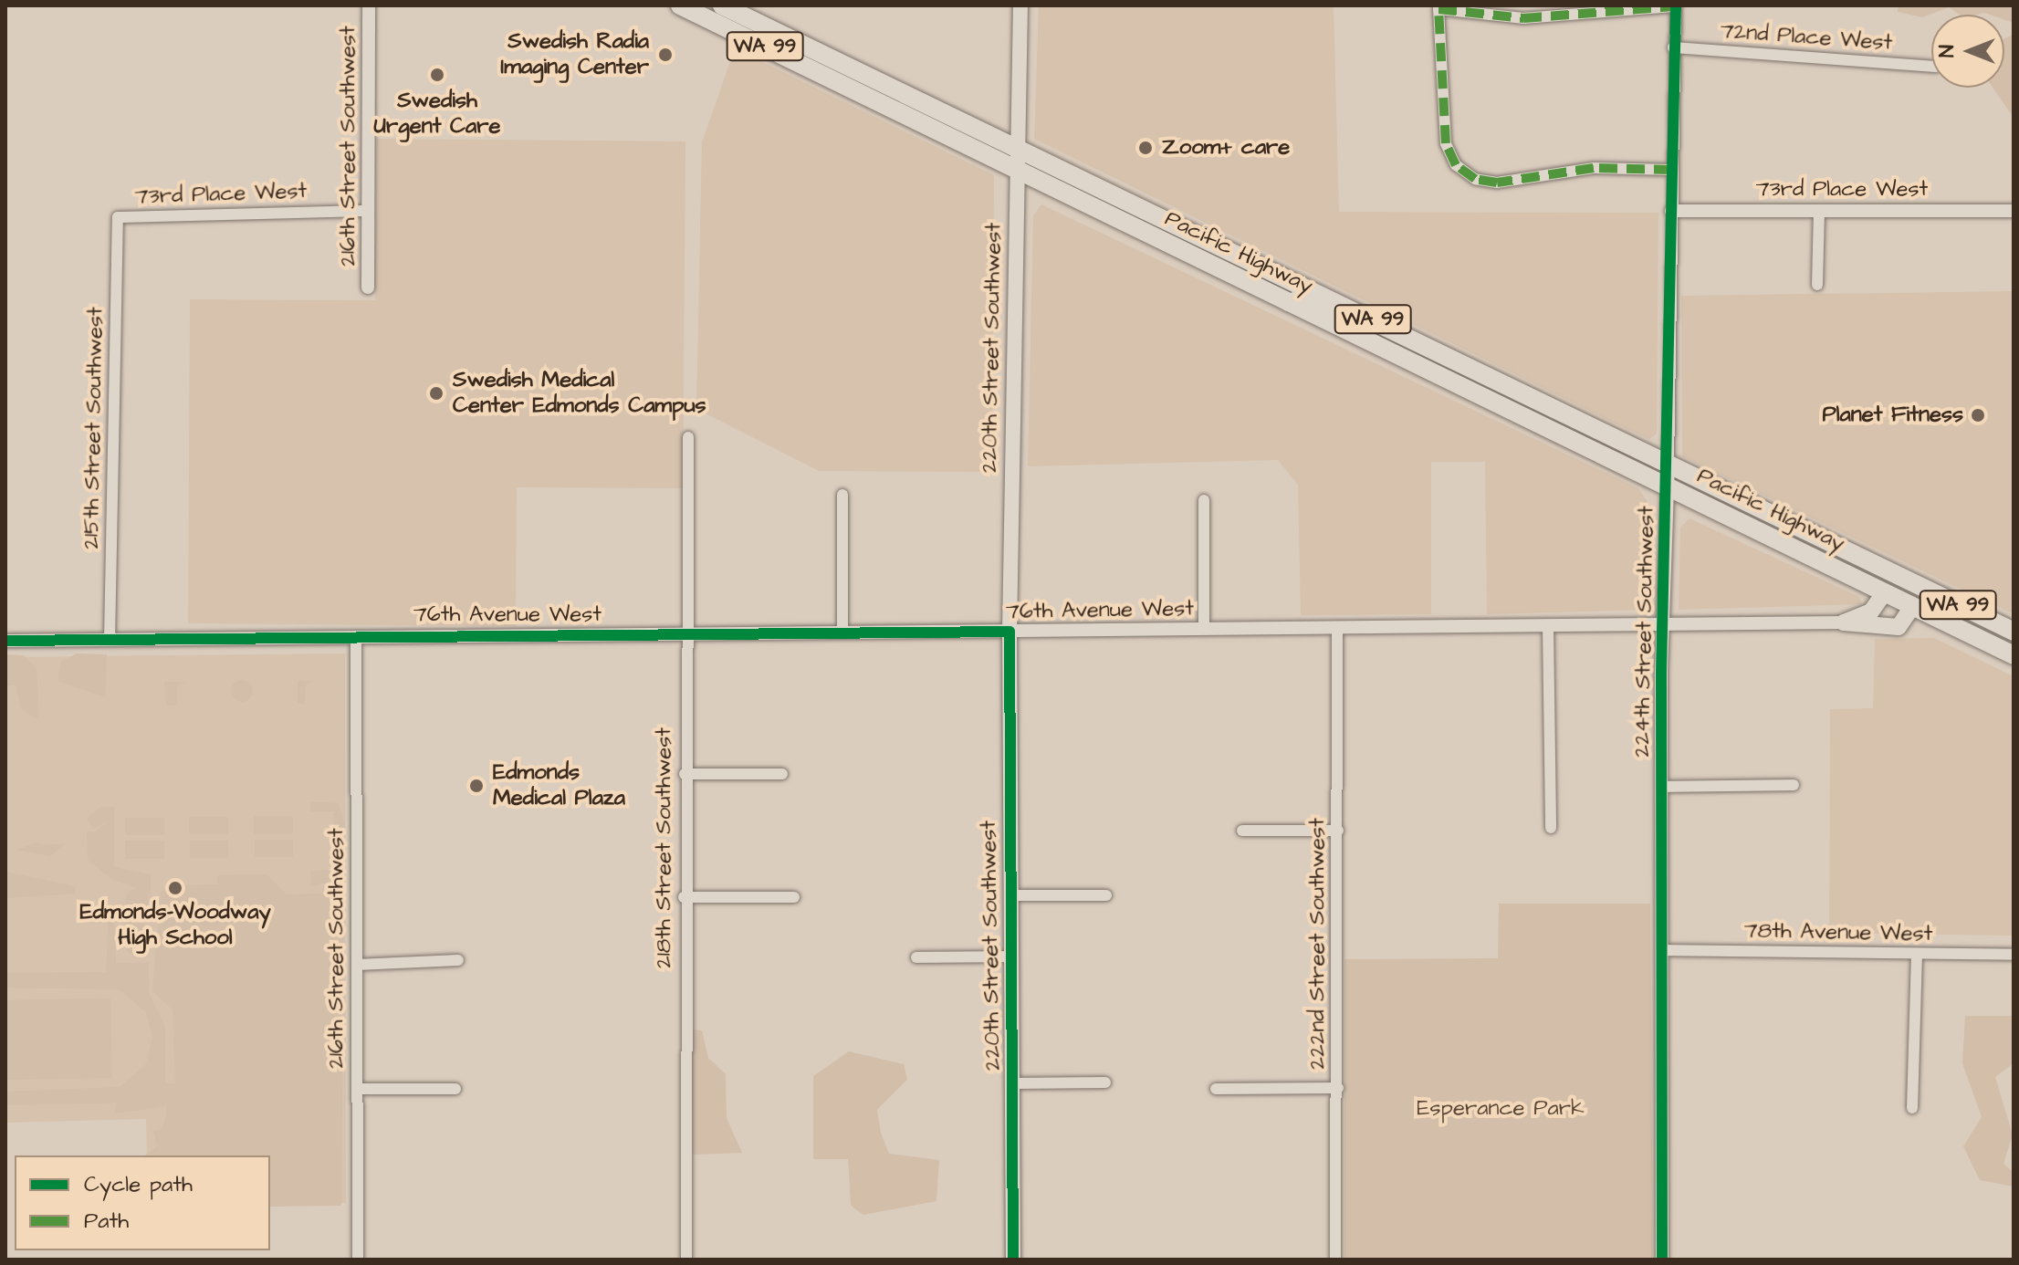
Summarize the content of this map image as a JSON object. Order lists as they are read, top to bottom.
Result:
{
  "streets": {
    "highway": ["WA 99", "Pacific Highway"],
    "main road": ["220th Street Southwest"],
    "street": [
      "72nd Place West",
      "216th Street Southwest",
      "73rd Place West",
      "215th Street Southwest",
      "76th Avenue West",
      "224th Street Southwest",
      "218th Street Southwest",
      "78th Avenue West",
      "222nd Street Southwest"
    ]
  },
  "crossings": [
    ["72nd Place West", "224th Street Southwest"],
    ["216th Street Southwest", "73rd Place West"],
    ["216th Street Southwest", "76th Avenue West"],
    ["73rd Place West", "215th Street Southwest"],
    ["73rd Place West", "224th Street Southwest"],
    ["Pacific Highway", "220th Street Southwest"],
    ["Pacific Highway", "224th Street Southwest"],
    ["220th Street Southwest", "76th Avenue West"],
    ["215th Street Southwest", "76th Avenue West"],
    ["76th Avenue West", "224th Street Southwest"],
    ["76th Avenue West", "218th Street Southwest"],
    ["76th Avenue West", "222nd Street Southwest"],
    ["224th Street Southwest", "78th Avenue West"]
  ],
  "parks": ["Esperance Park"],
  "places": [
    "Swedish Radia Imaging Center",
    "Swedish Urgent Care",
    "Zoom+ care",
    "Swedish Medical Center Edmonds Campus",
    "Planet Fitness",
    "Edmonds Medical Plaza",
    "Edmonds-Woodway High School"
  ],
  "legend": ["Cycle path", "Path"],
  "north": "left"
}
